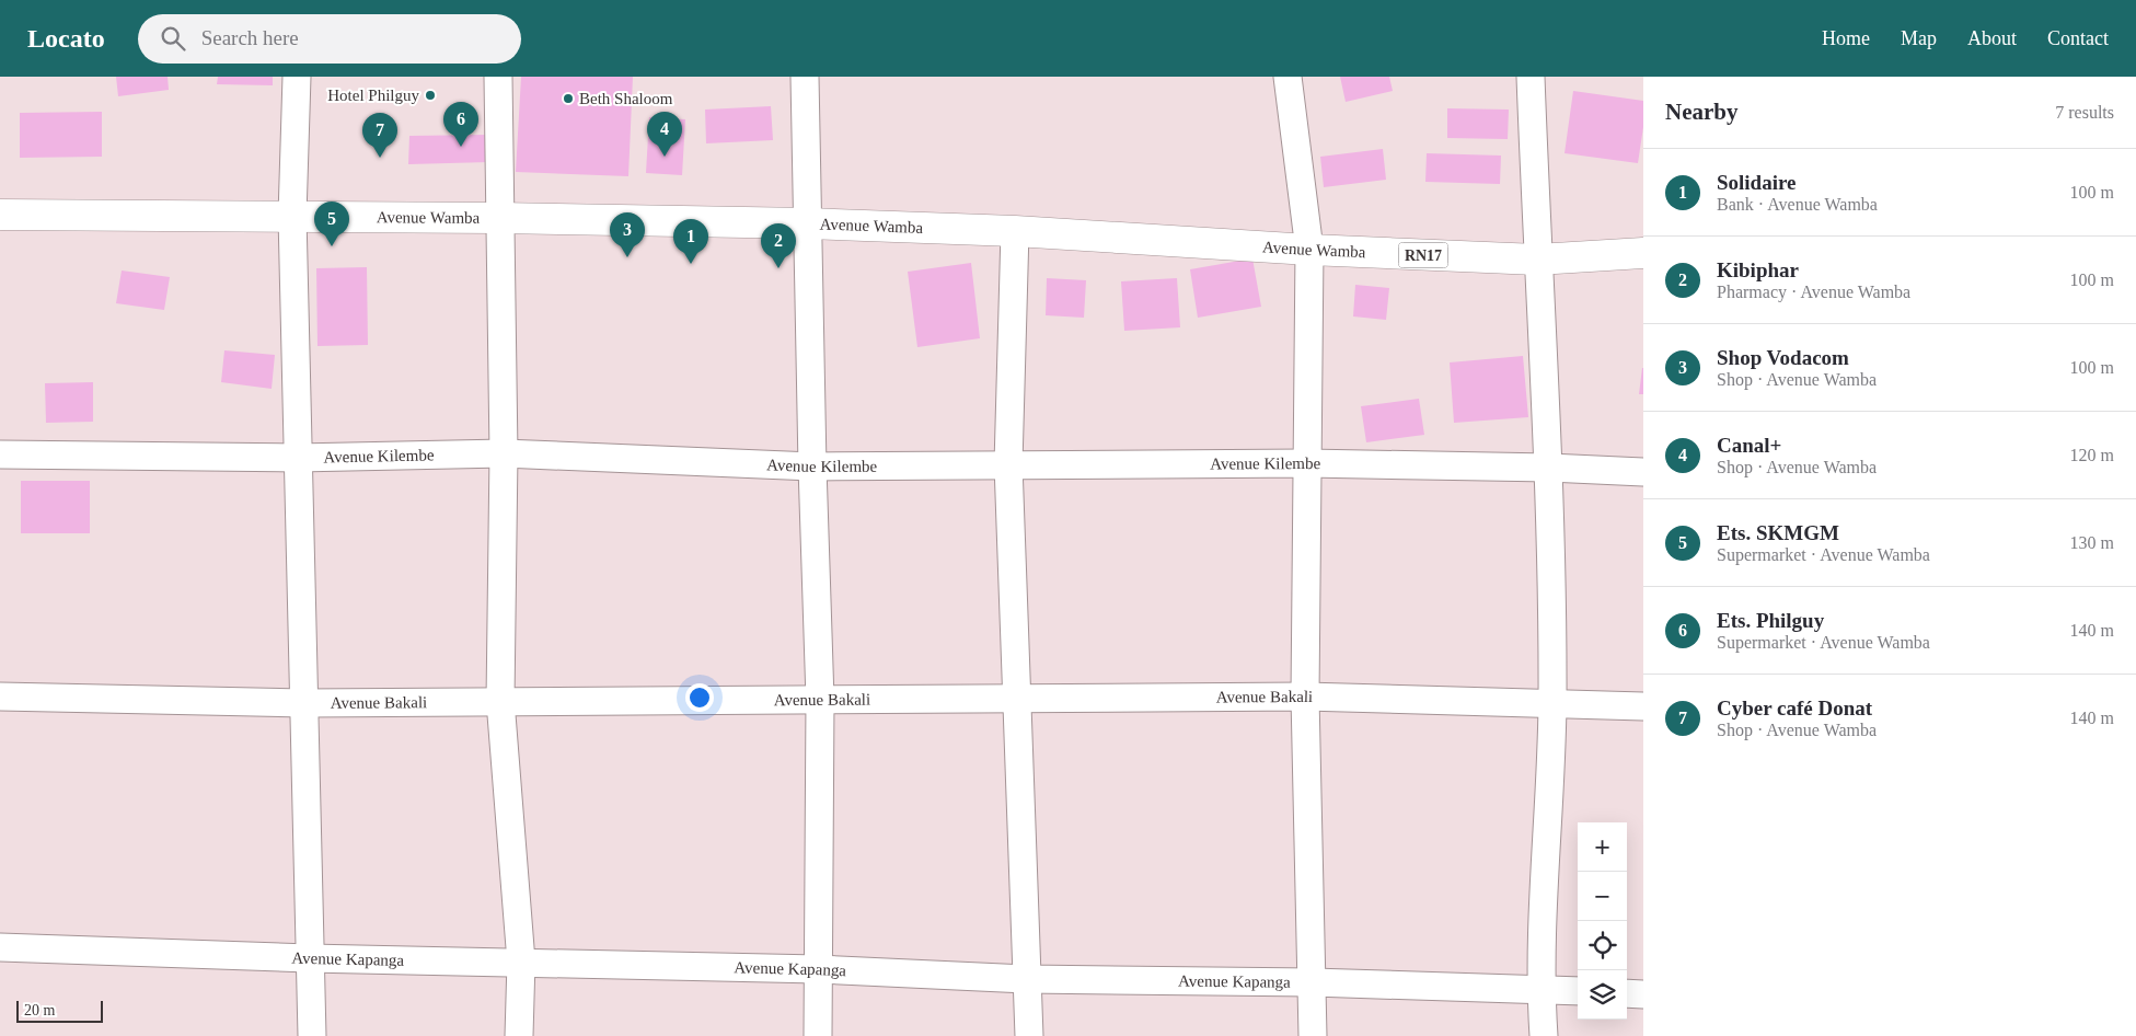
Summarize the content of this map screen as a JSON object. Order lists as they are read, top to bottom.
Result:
{
  "streets": {
    "main road": ["Avenue Wamba", "RN17"],
    "street": ["Avenue Kilembe", "Avenue Bakali", "Avenue Kapanga"]
  },
  "places": ["Hotel Philguy", "Beth Shaloom"],
  "scale_bar": "20 m",
  "page": {
    "header": "Locato",
    "search": "Search here",
    "nav": [
      "Home",
      "Map",
      "About",
      "Contact"
    ],
    "heading": ["Nearby", "7 results"],
    "pins": [
      "6",
      "4",
      "7",
      "5",
      "3",
      "1",
      "2"
    ],
    "list": [
      {
        "mark": "1",
        "name": "Solidaire",
        "note": "Bank · Avenue Wamba",
        "value": "100 m"
      },
      {
        "mark": "2",
        "name": "Kibiphar",
        "note": "Pharmacy · Avenue Wamba",
        "value": "100 m"
      },
      {
        "mark": "3",
        "name": "Shop Vodacom",
        "note": "Shop · Avenue Wamba",
        "value": "100 m"
      },
      {
        "mark": "4",
        "name": "Canal+",
        "note": "Shop · Avenue Wamba",
        "value": "120 m"
      },
      {
        "mark": "5",
        "name": "Ets. SKMGM",
        "note": "Supermarket · Avenue Wamba",
        "value": "130 m"
      },
      {
        "mark": "6",
        "name": "Ets. Philguy",
        "note": "Supermarket · Avenue Wamba",
        "value": "140 m"
      },
      {
        "mark": "7",
        "name": "Cyber café Donat",
        "note": "Shop · Avenue Wamba",
        "value": "140 m"
      }
    ],
    "map_buttons": ["+", "−"],
    "scale": "20 m"
  }
}
